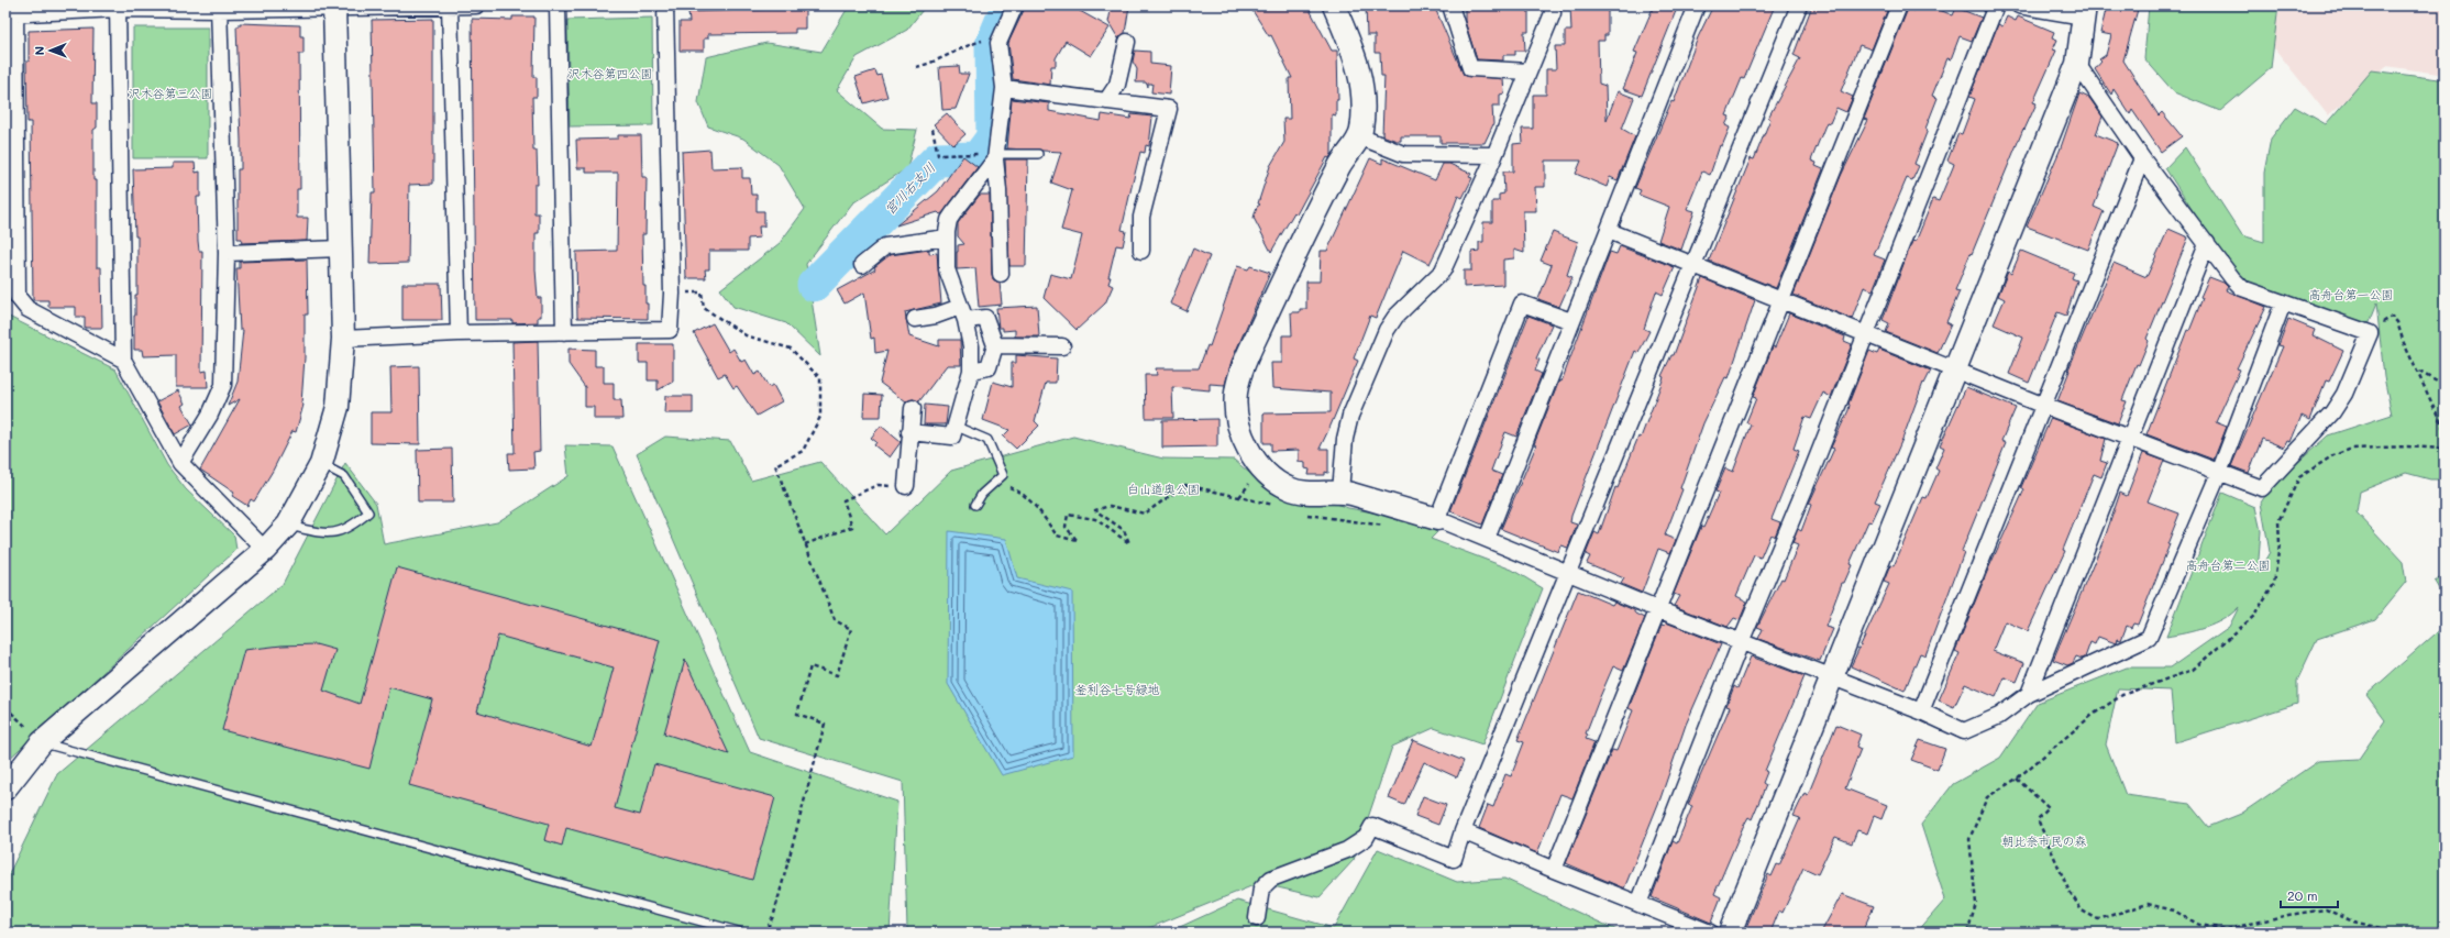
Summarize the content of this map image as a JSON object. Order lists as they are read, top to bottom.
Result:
{
  "water": ["宮川右支川"],
  "parks": [
    "沢木谷第四公園",
    "沢木谷第三公園",
    "高舟台第一公園",
    "白山道奥公園",
    "高舟台第二公園",
    "釜利谷七号緑地",
    "朝比奈市民の森"
  ],
  "scale_bar": "20 m",
  "north": "left"
}
